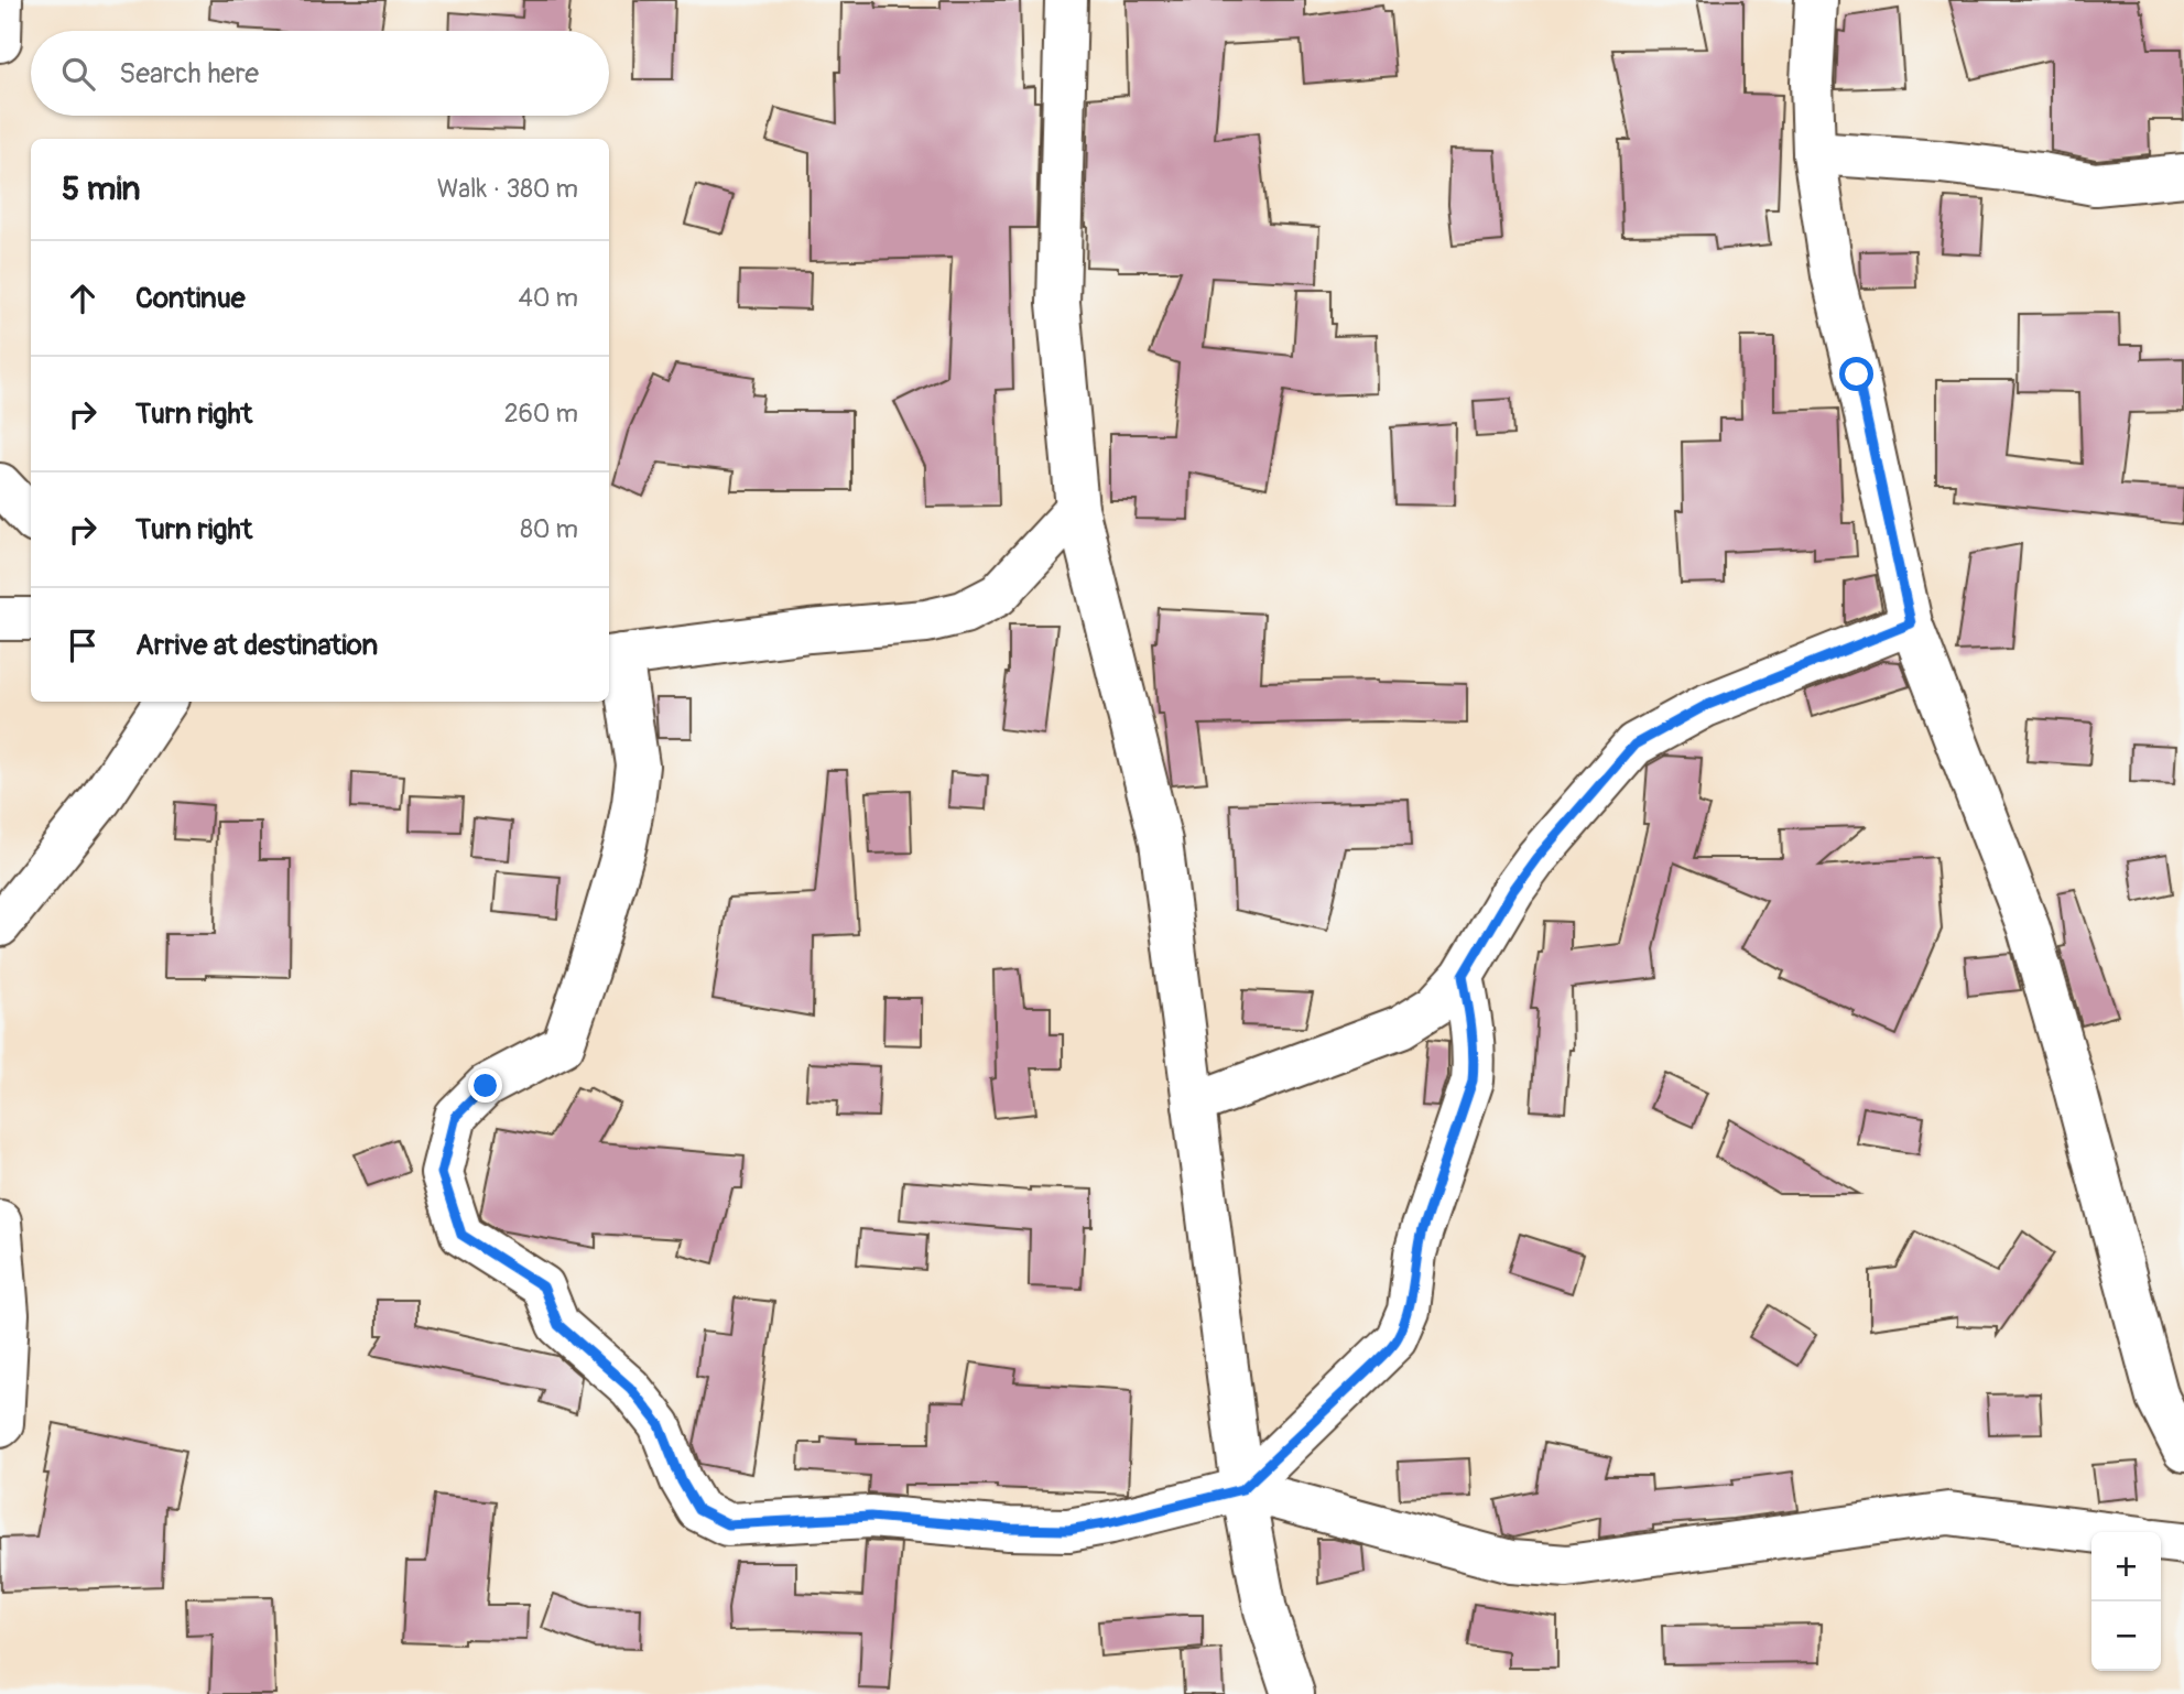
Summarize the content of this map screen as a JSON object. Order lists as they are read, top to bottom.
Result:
{
  "page": {
    "search": "Search here",
    "heading": ["5 min", "Walk · 380 m"],
    "list": [
      ["Continue", "40 m"],
      ["Turn right", "260 m"],
      ["Turn right", "80 m"],
      "Arrive at destination"
    ],
    "map_buttons": ["+", "−"]
  }
}
